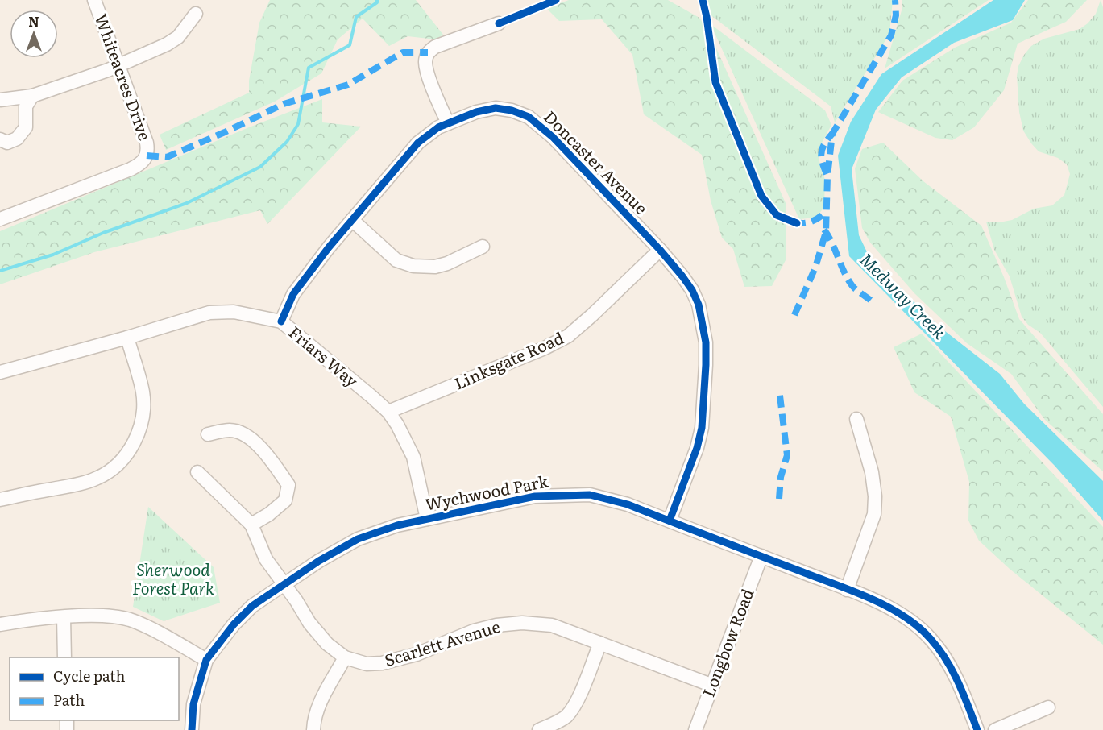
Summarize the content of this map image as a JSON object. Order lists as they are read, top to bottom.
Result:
{
  "streets": {
    "street": [
      "Whiteacres Drive",
      "Doncaster Avenue",
      "Friars Way",
      "Linksgate Road",
      "Wychwood Park",
      "Longbow Road",
      "Scarlett Avenue"
    ]
  },
  "crossings": [
    ["Doncaster Avenue", "Friars Way"],
    ["Doncaster Avenue", "Linksgate Road"],
    ["Doncaster Avenue", "Wychwood Park"],
    ["Friars Way", "Linksgate Road"],
    ["Friars Way", "Wychwood Park"],
    ["Wychwood Park", "Longbow Road"],
    ["Wychwood Park", "Scarlett Avenue"],
    ["Longbow Road", "Scarlett Avenue"]
  ],
  "water": ["Medway Creek"],
  "parks": ["Sherwood Forest Park"],
  "legend": ["Cycle path", "Path"],
  "north": "top"
}
